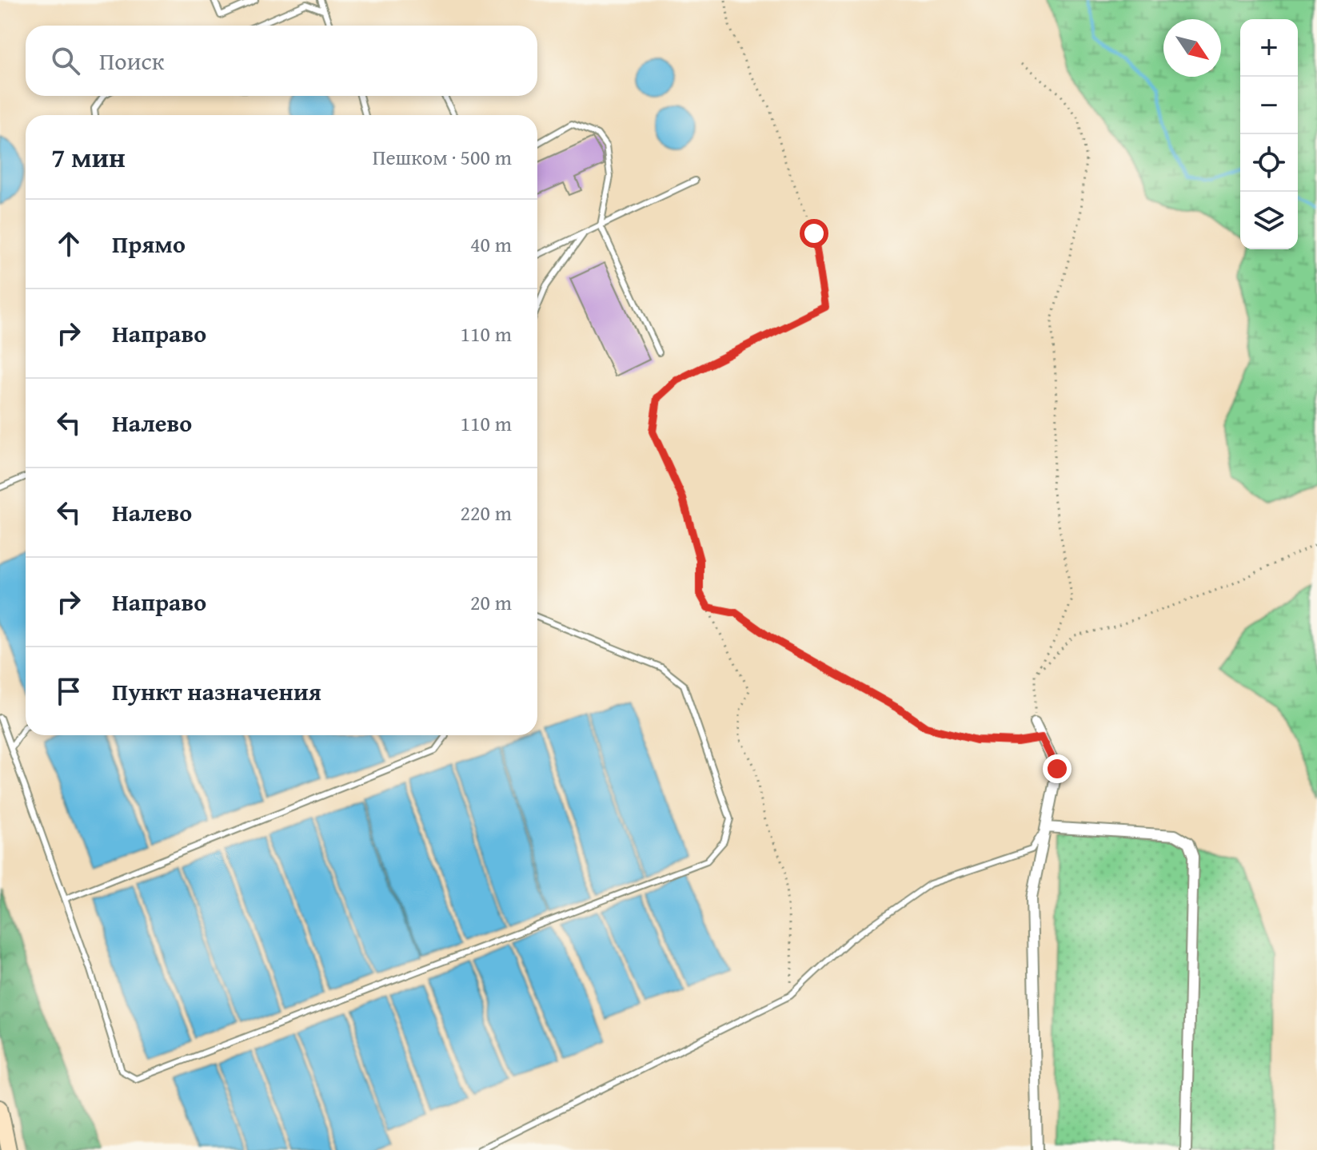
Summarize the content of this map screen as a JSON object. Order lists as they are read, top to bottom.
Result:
{
  "north": "bottom right",
  "page": {
    "map_buttons": ["+", "−"],
    "search": "Поиск",
    "heading": ["7 мин", "Пешком · 500 m"],
    "list": [
      ["Прямо", "40 m"],
      ["Направо", "110 m"],
      ["Налево", "110 m"],
      ["Налево", "220 m"],
      ["Направо", "20 m"],
      "Пункт назначения"
    ]
  }
}
